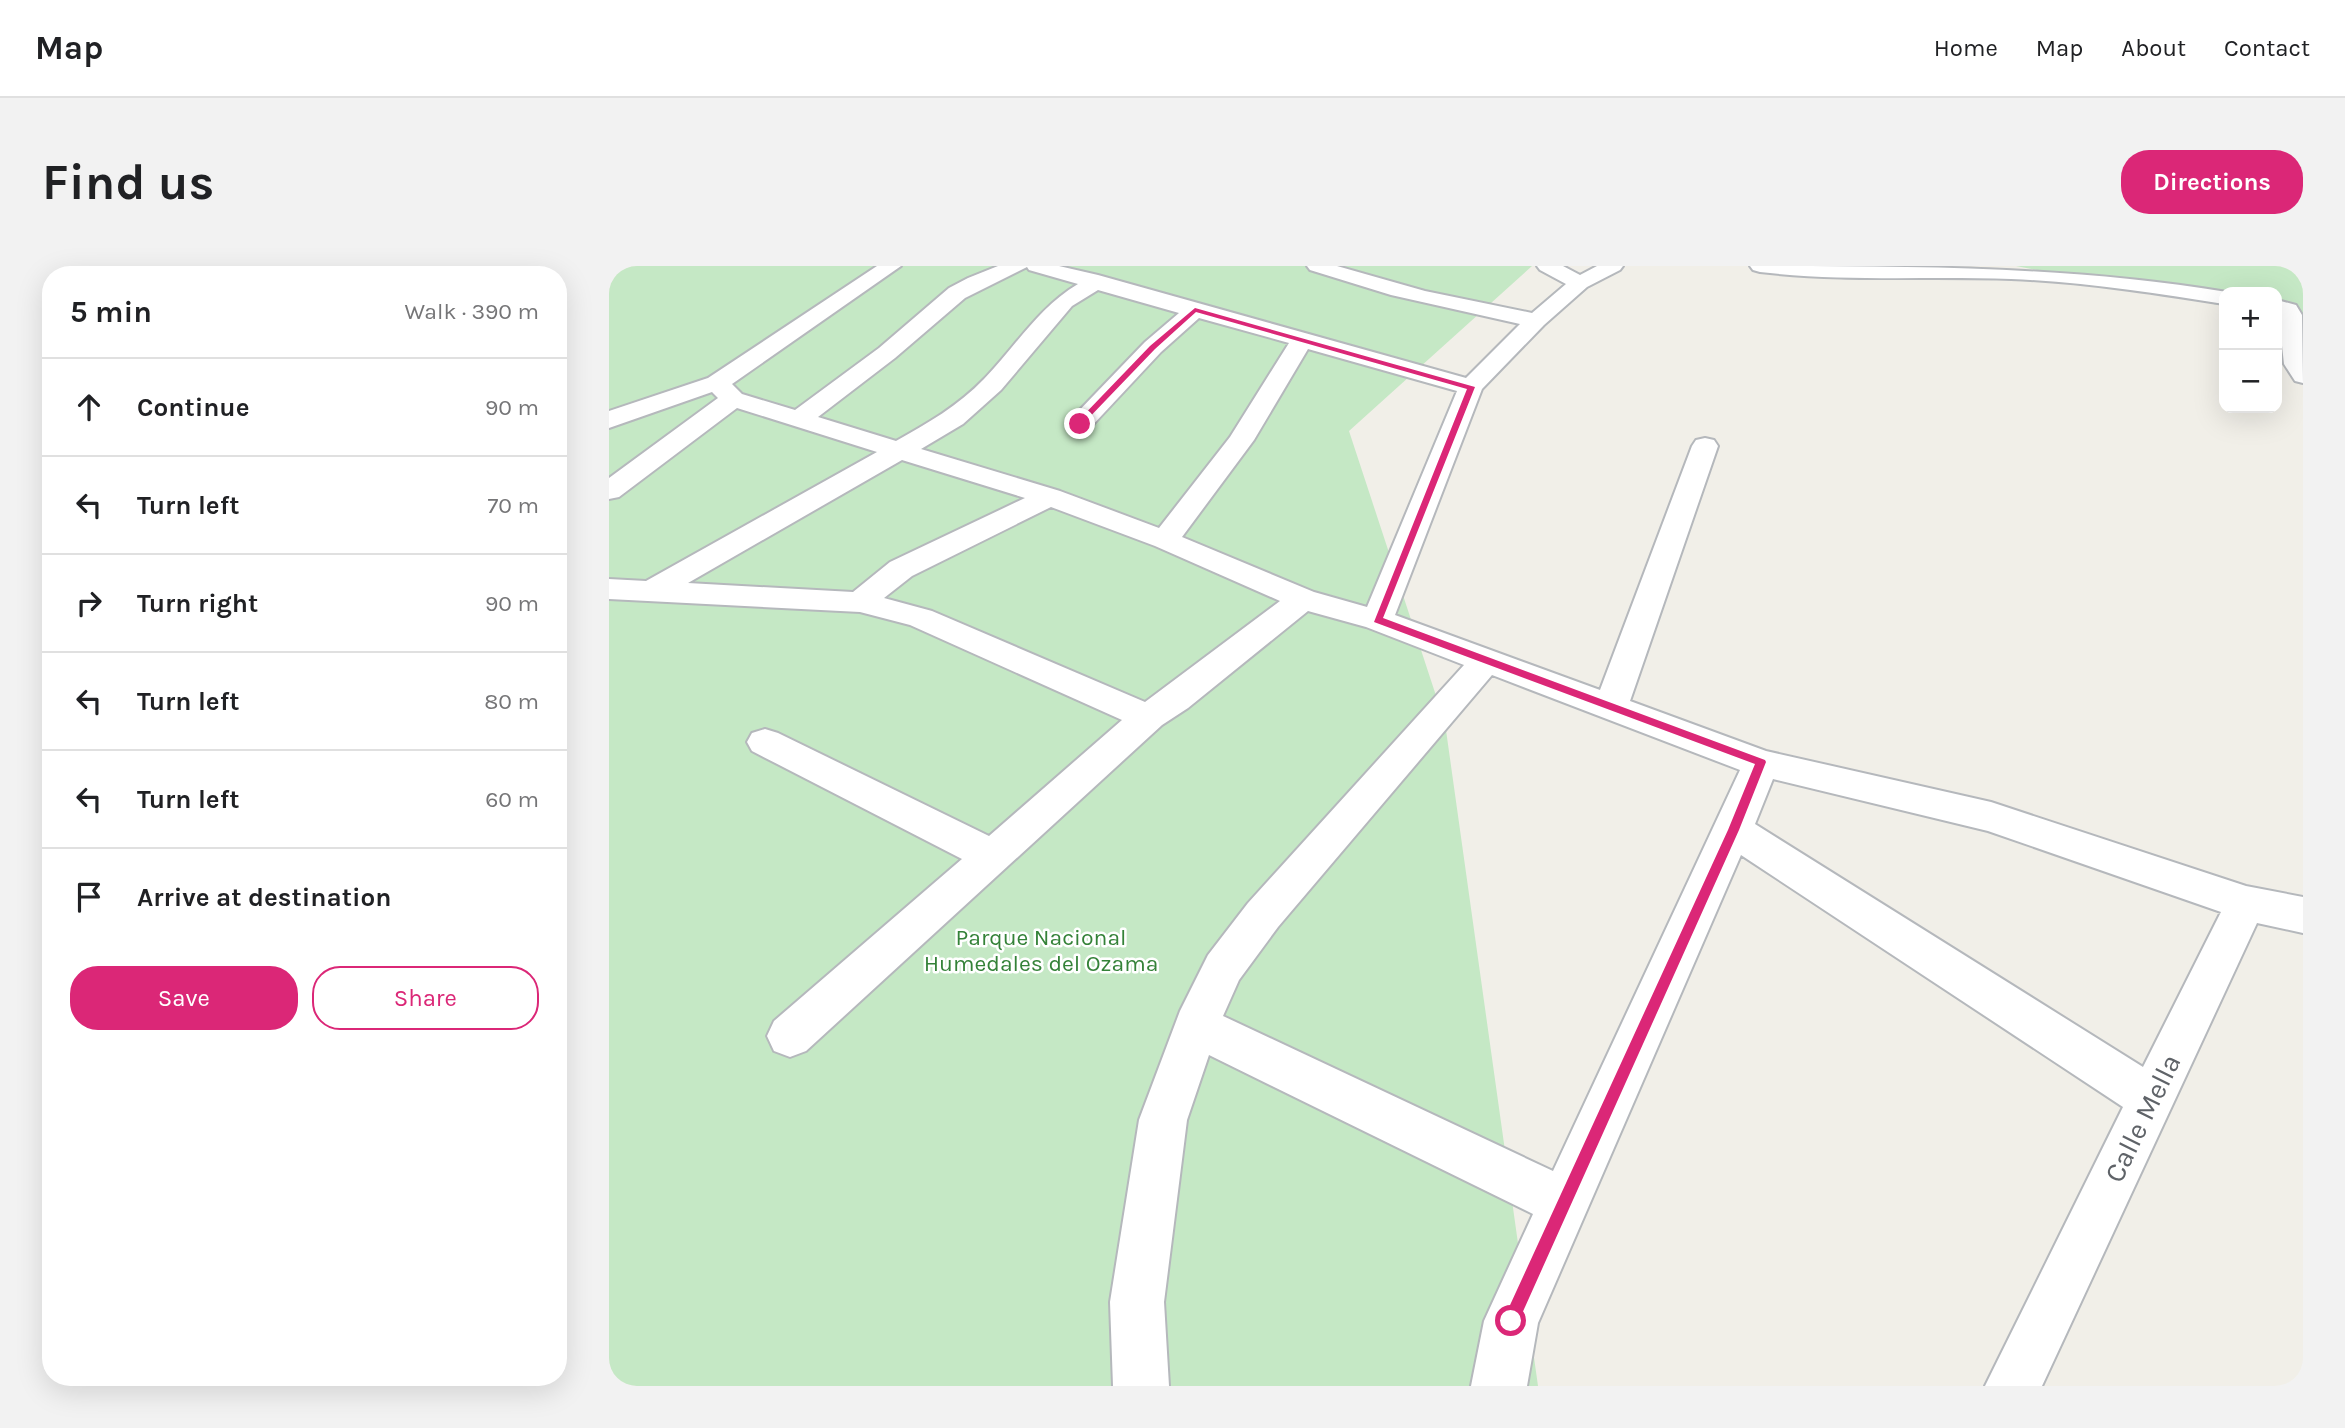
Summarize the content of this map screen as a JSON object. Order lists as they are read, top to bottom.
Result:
{
  "streets": {
    "street": ["Calle Mella"]
  },
  "parks": ["Parque Nacional Humedales del Ozama"],
  "page": {
    "header": "Map",
    "nav": [
      "Home",
      "Map",
      "About",
      "Contact"
    ],
    "buttons": [
      "Directions",
      ["Save", "Share"]
    ],
    "title": "Find us",
    "heading": ["5 min", "Walk · 390 m"],
    "map_buttons": ["+", "−"],
    "list": [
      ["Continue", "90 m"],
      ["Turn left", "70 m"],
      ["Turn right", "90 m"],
      ["Turn left", "80 m"],
      ["Turn left", "60 m"],
      "Arrive at destination"
    ]
  }
}
